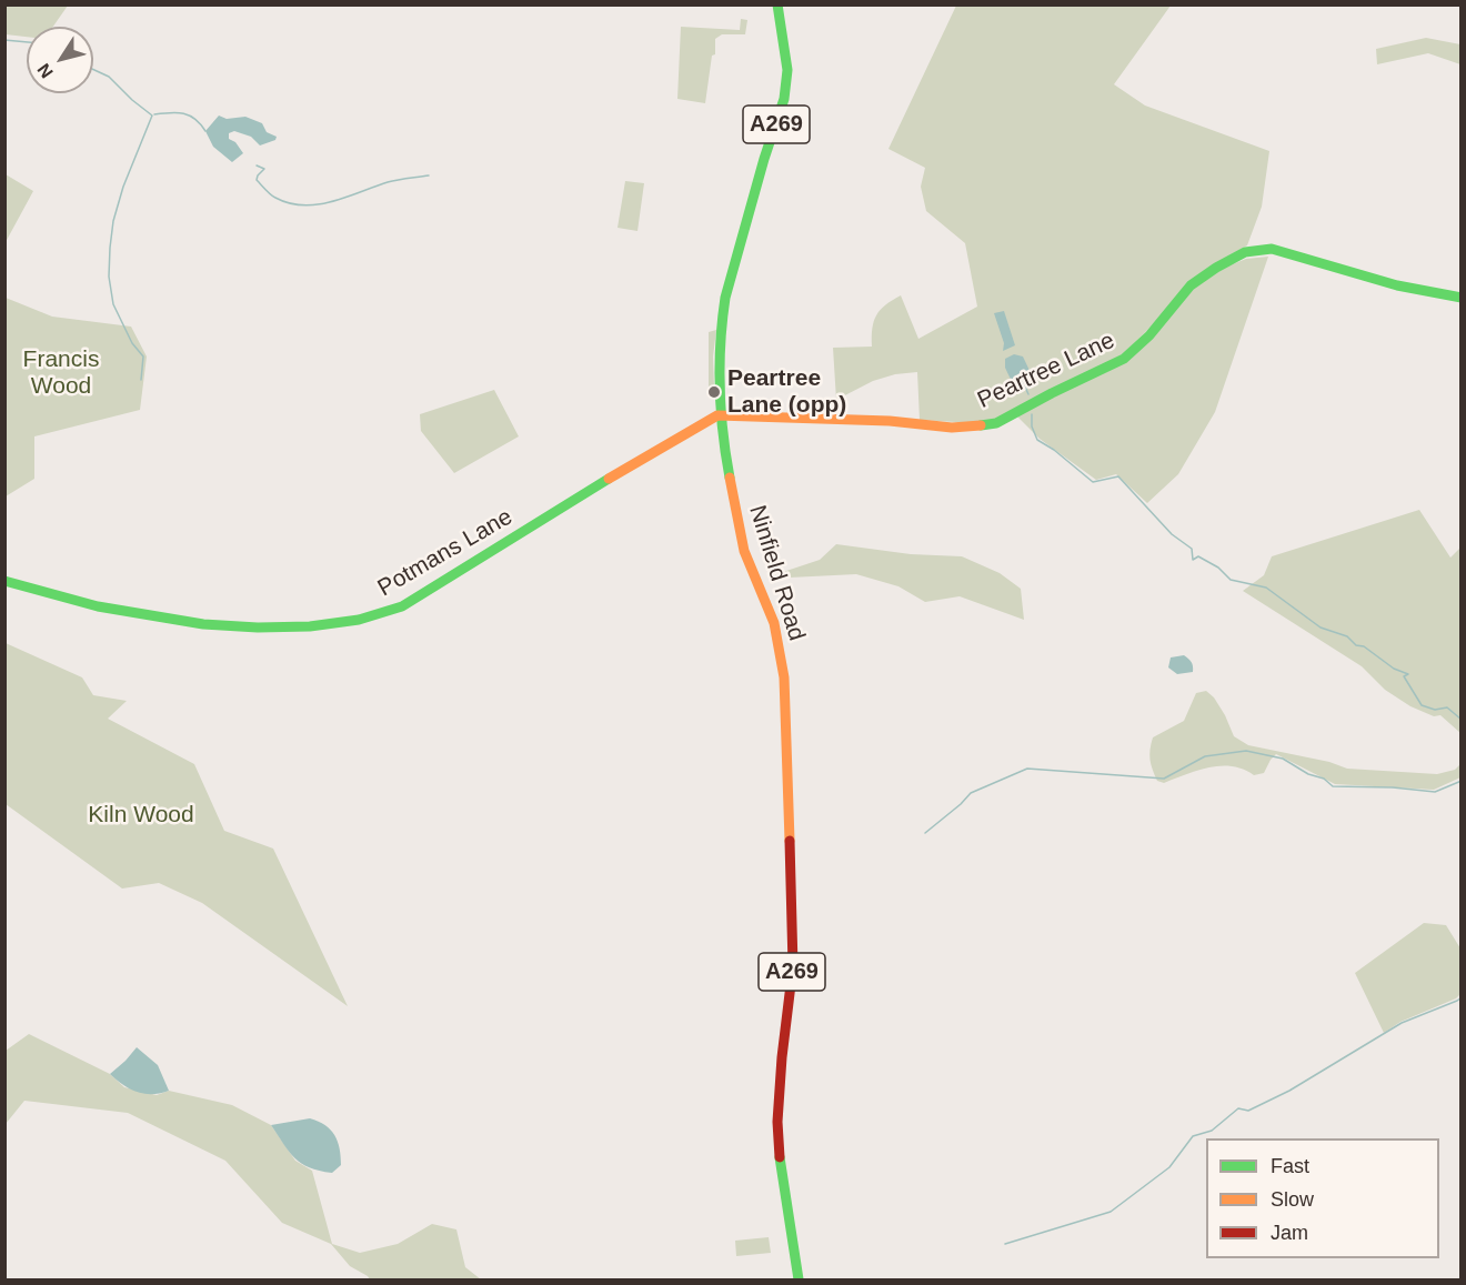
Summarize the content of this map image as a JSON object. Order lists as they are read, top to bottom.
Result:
{
  "streets": {
    "street": [
      "A269",
      "Peartree Lane",
      "Potmans Lane",
      "Ninfield Road"
    ]
  },
  "crossings": [
    ["Peartree Lane", "Potmans Lane"],
    ["Peartree Lane", "Ninfield Road"],
    ["Potmans Lane", "Ninfield Road"]
  ],
  "parks": ["Francis Wood", "Kiln Wood"],
  "places": ["Peartree Lane (opp)"],
  "legend": ["Fast", "Slow", "Jam"],
  "north": "bottom left"
}
